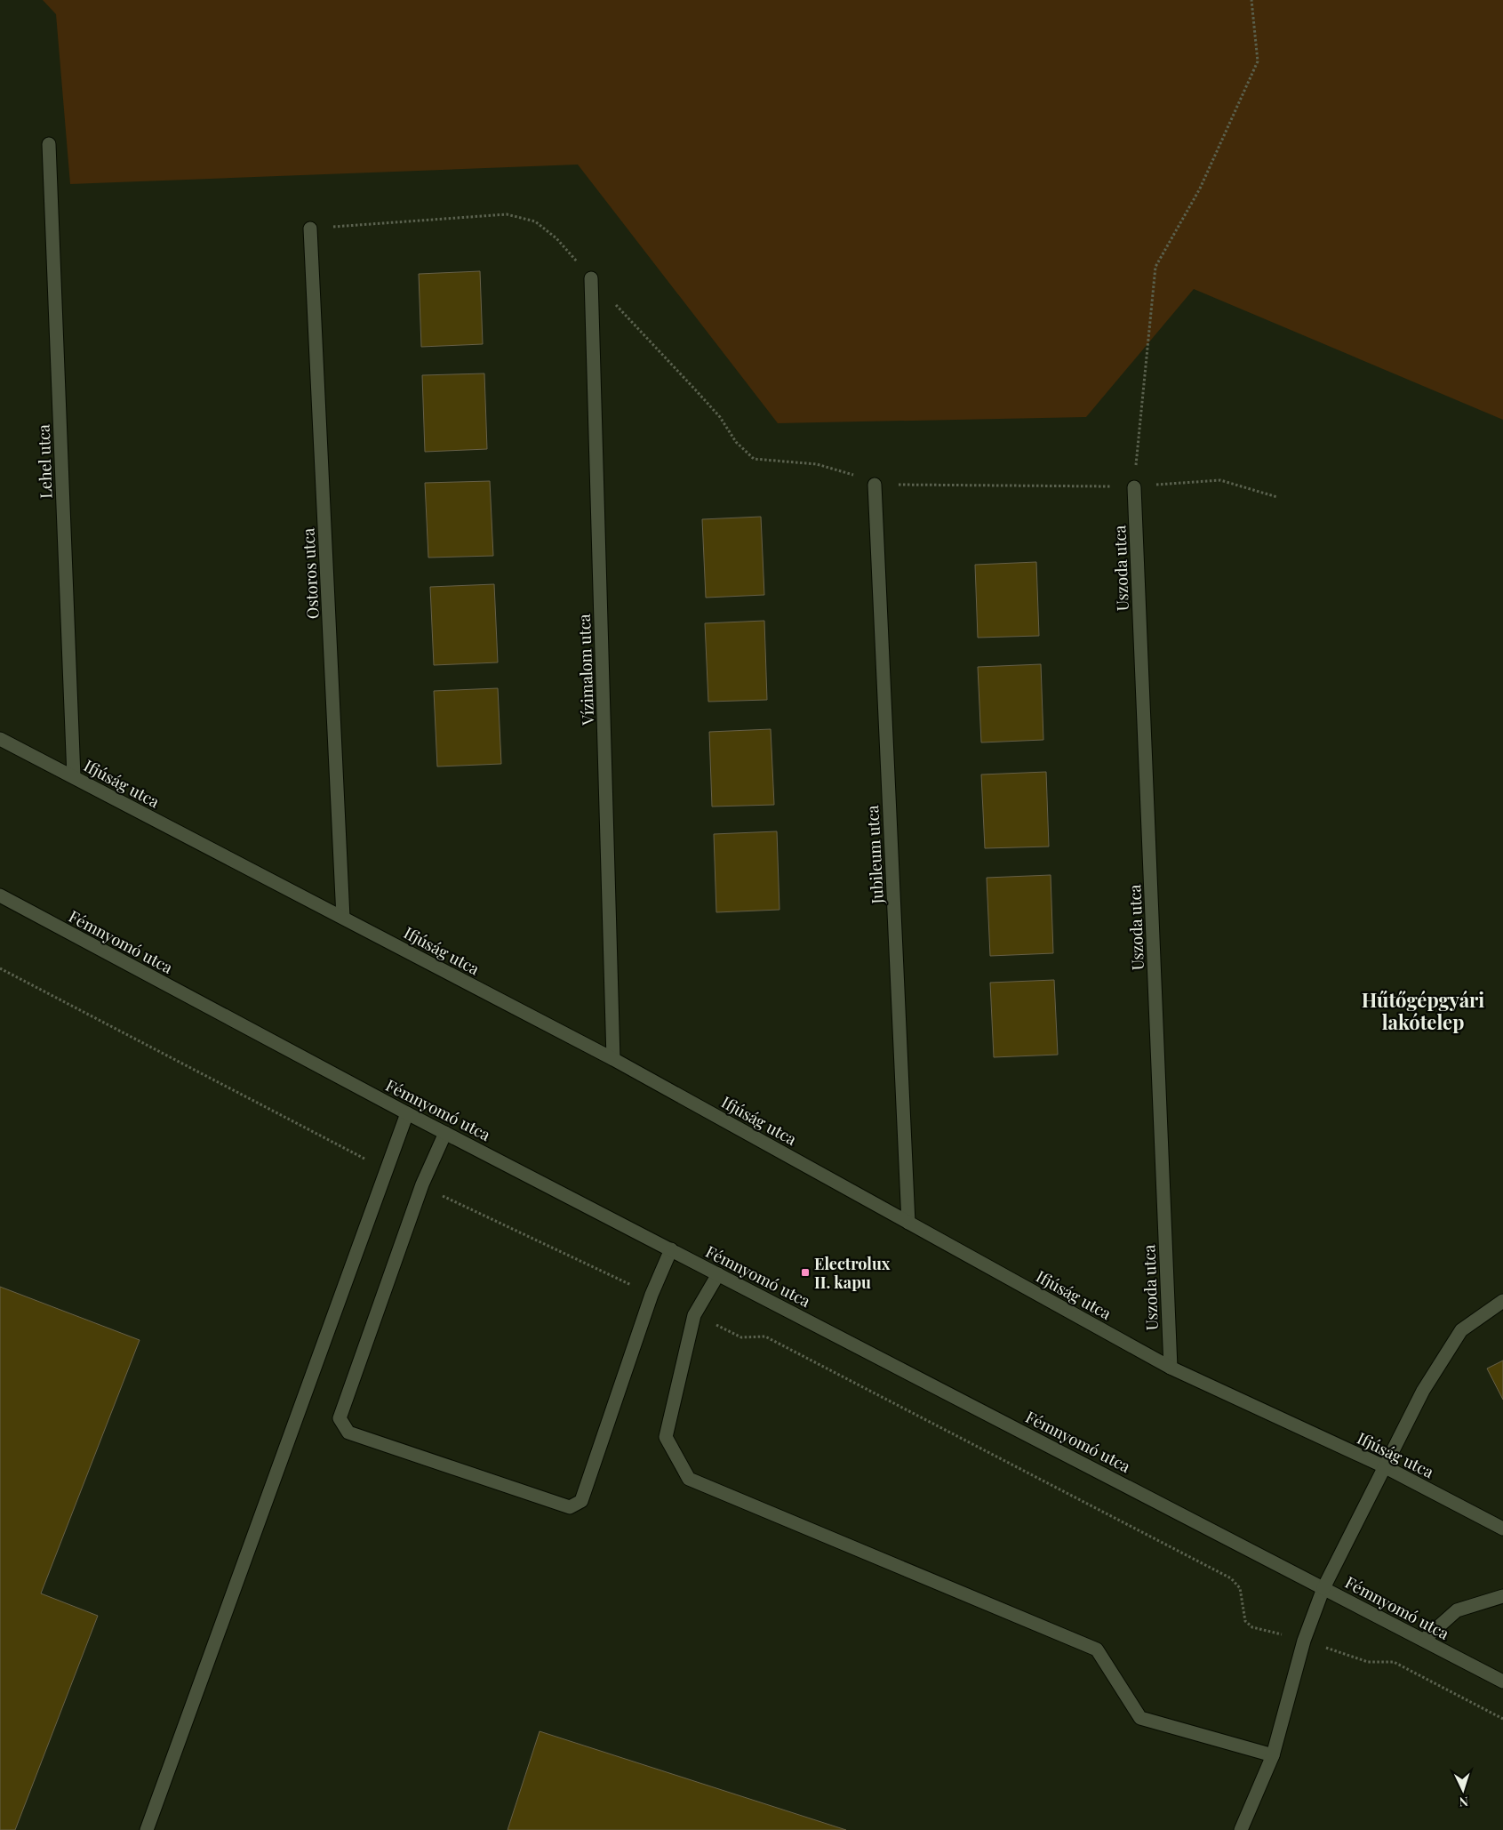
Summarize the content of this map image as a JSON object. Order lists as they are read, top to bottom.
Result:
{
  "streets": {
    "street": [
      "Lehel utca",
      "Uszoda utca",
      "Ostoros utca",
      "Vízimalom utca",
      "Ifjúság utca",
      "Jubileum utca",
      "Fémnyomó utca"
    ]
  },
  "crossings": [
    ["Lehel utca", "Ifjúság utca"],
    ["Uszoda utca", "Ifjúság utca"],
    ["Ostoros utca", "Ifjúság utca"],
    ["Vízimalom utca", "Ifjúság utca"],
    ["Ifjúság utca", "Jubileum utca"]
  ],
  "districts": ["Hűtőgépgyári lakótelep"],
  "places": {
    "transit": ["Electrolux II. kapu"]
  },
  "north": "bottom"
}
